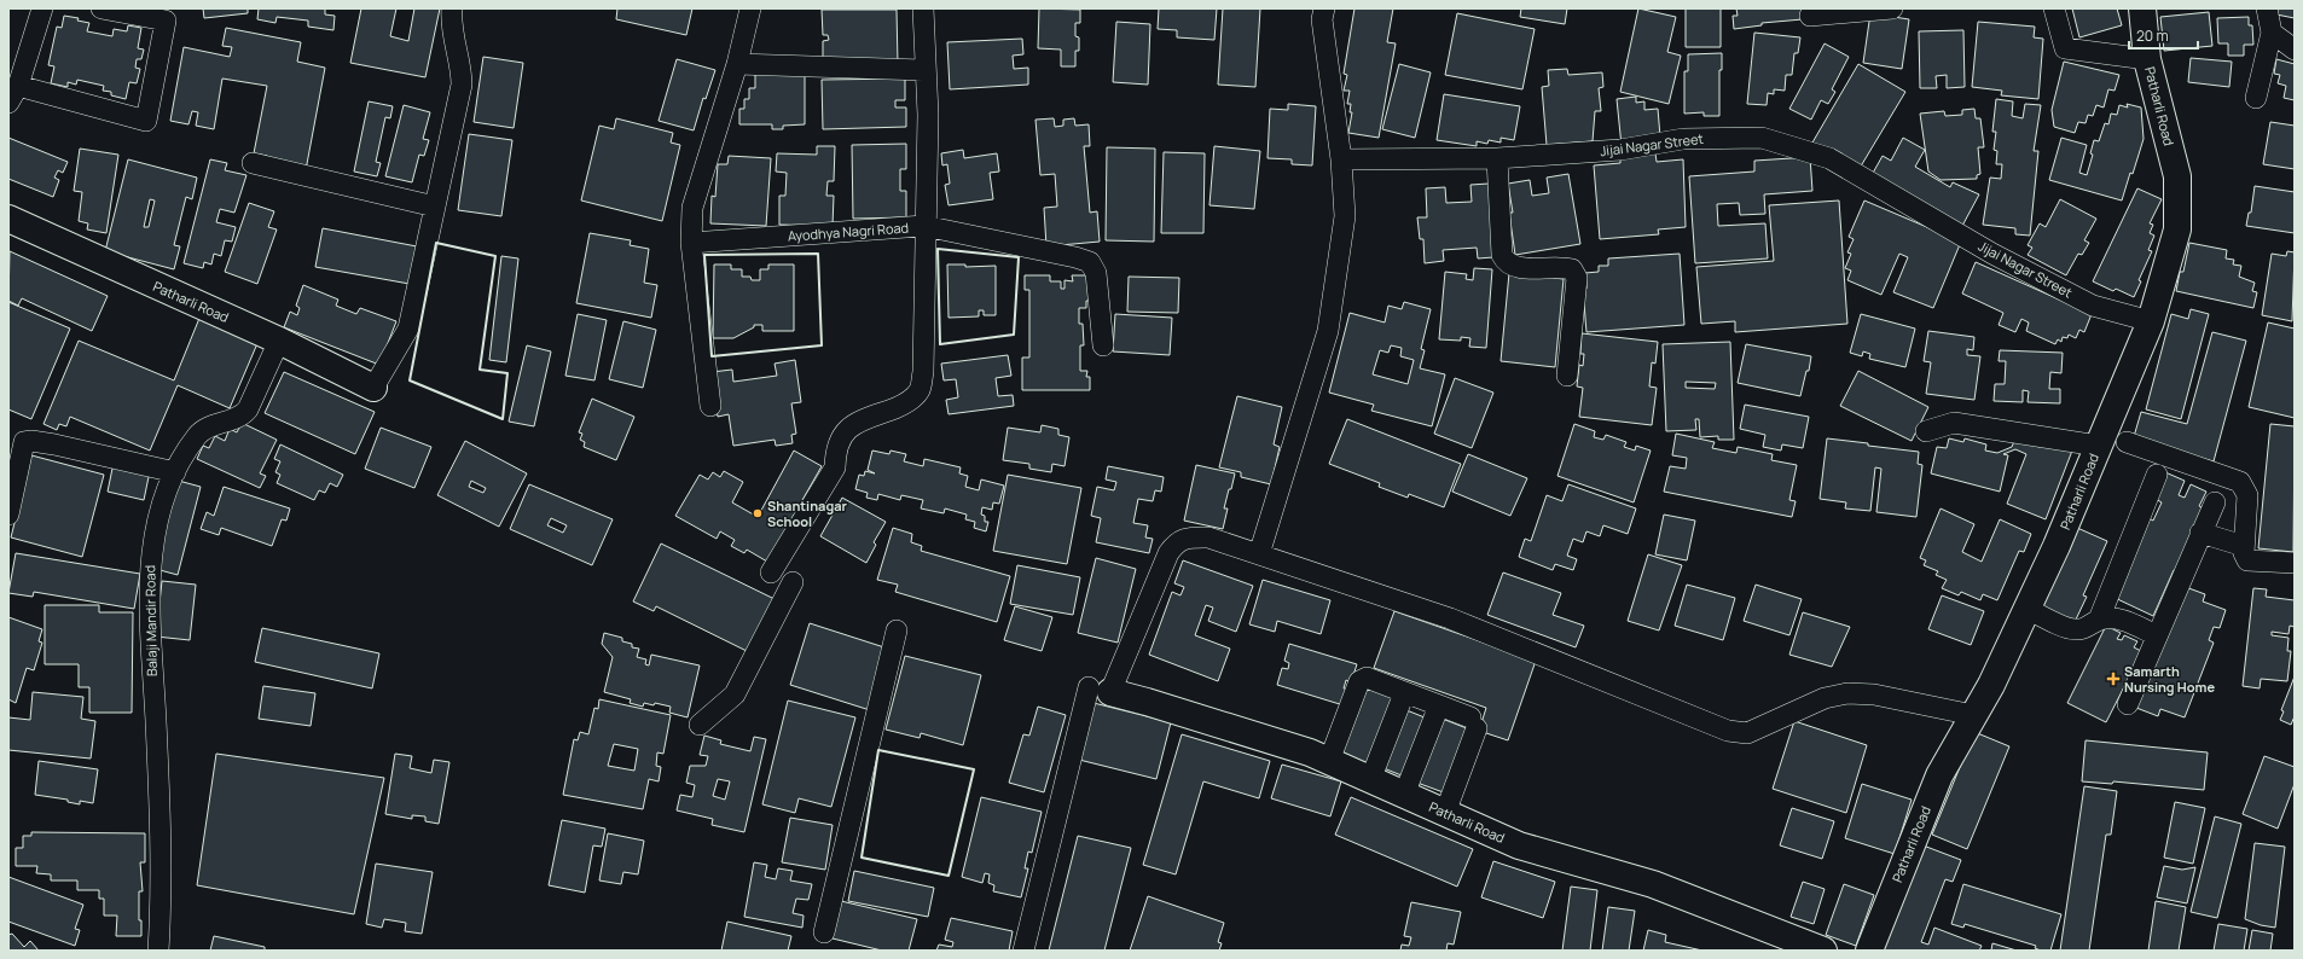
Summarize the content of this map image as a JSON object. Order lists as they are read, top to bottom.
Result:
{
  "streets": {
    "street": [
      "Patharli Road",
      "Jijai Nagar Street",
      "Ayodhya Nagri Road",
      "Balaji Mandir Road"
    ]
  },
  "crossings": [
    ["Patharli Road", "Jijai Nagar Street"],
    ["Patharli Road", "Balaji Mandir Road"]
  ],
  "places": {
    "other": ["Shantinagar School"],
    "health": ["Samarth Nursing Home"]
  },
  "scale_bar": "20 m"
}
